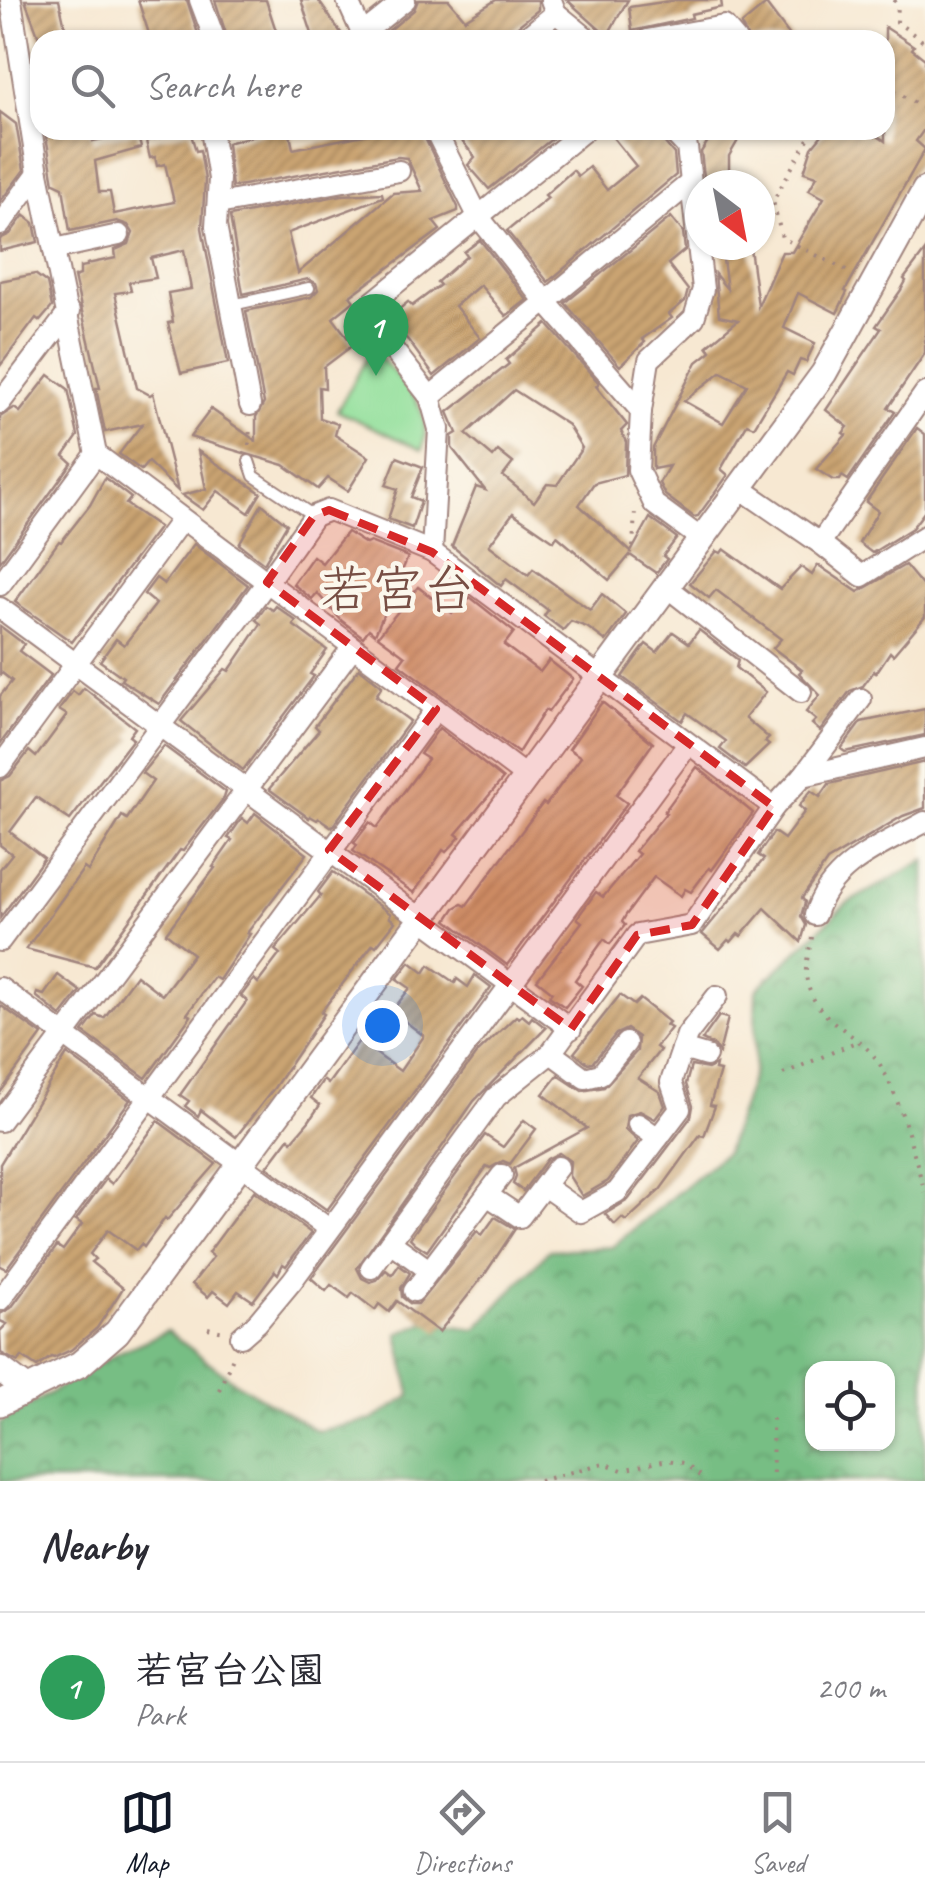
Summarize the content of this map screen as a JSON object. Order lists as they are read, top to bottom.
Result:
{
  "districts": ["若宮台"],
  "north": "bottom right",
  "page": {
    "search": "Search here",
    "pins": "1",
    "heading": "Nearby",
    "list": [
      {
        "mark": "1",
        "name": "若宮台公園",
        "note": "Park",
        "value": "200 m"
      }
    ],
    "nav": ["Map", "Directions", "Saved"]
  }
}
